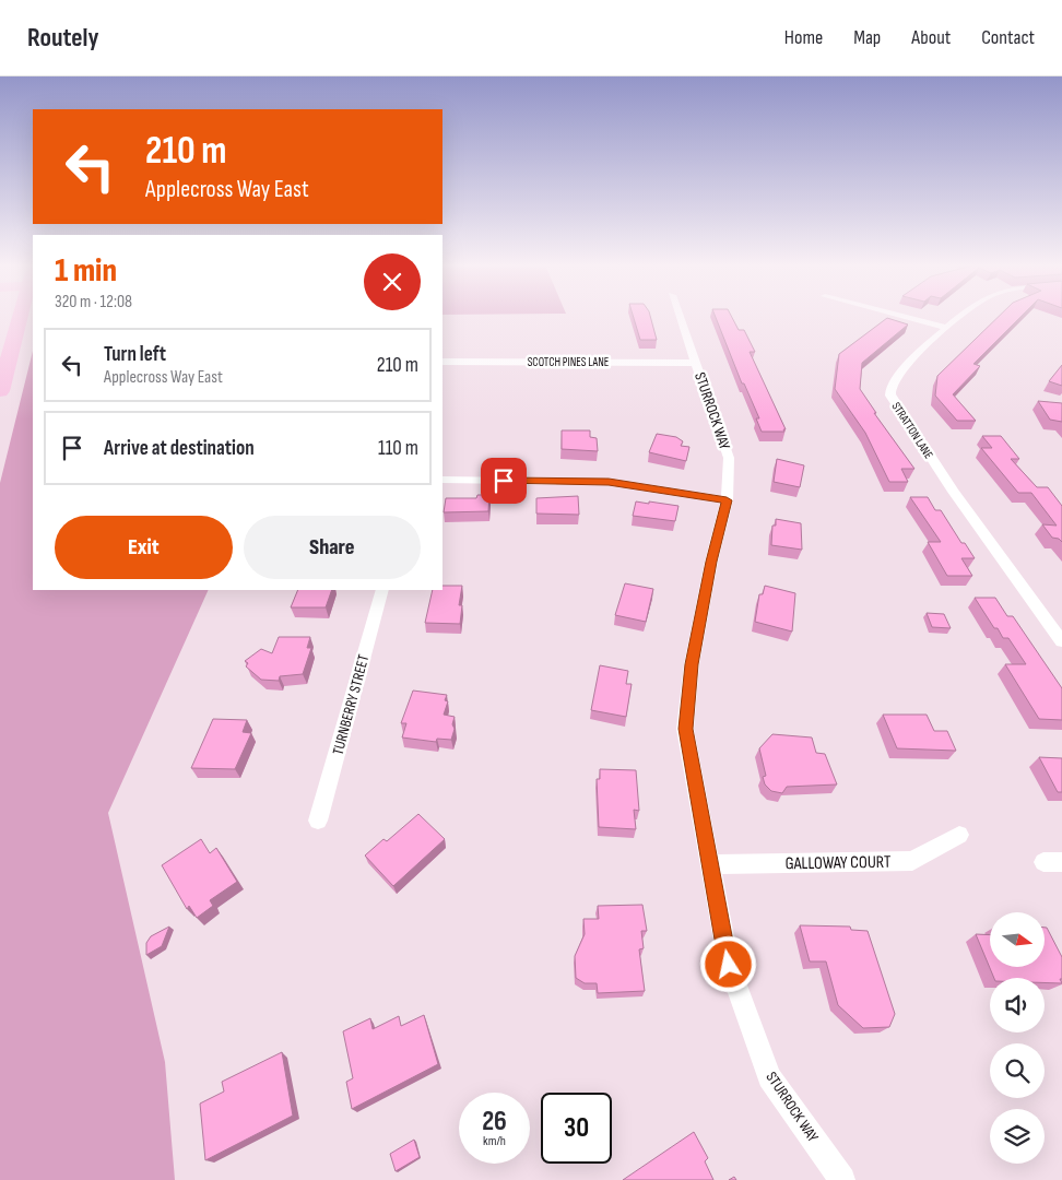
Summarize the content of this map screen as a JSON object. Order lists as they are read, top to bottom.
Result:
{
  "streets": {
    "street": [
      "SCOTCH PINES LANE",
      "STURROCK WAY",
      "STRATTON LANE",
      "TURNBERRY STREET",
      "GALLOWAY COURT"
    ]
  },
  "crossings": [
    ["SCOTCH PINES LANE", "STURROCK WAY"],
    ["STURROCK WAY", "GALLOWAY COURT"]
  ],
  "north": "right",
  "page": {
    "header": "Routely",
    "nav": [
      "Home",
      "Map",
      "About",
      "Contact"
    ],
    "turn": ["210 m", "Applecross Way East"],
    "heading": ["1 min", "320 m · 12:08"],
    "list": [
      {
        "name": "Turn left",
        "note": "Applecross Way East",
        "value": "210 m"
      },
      {
        "name": "Arrive at destination",
        "value": "110 m"
      }
    ],
    "buttons": ["Exit", "Share"],
    "speed": "26 km/h",
    "limit": "30"
  }
}
